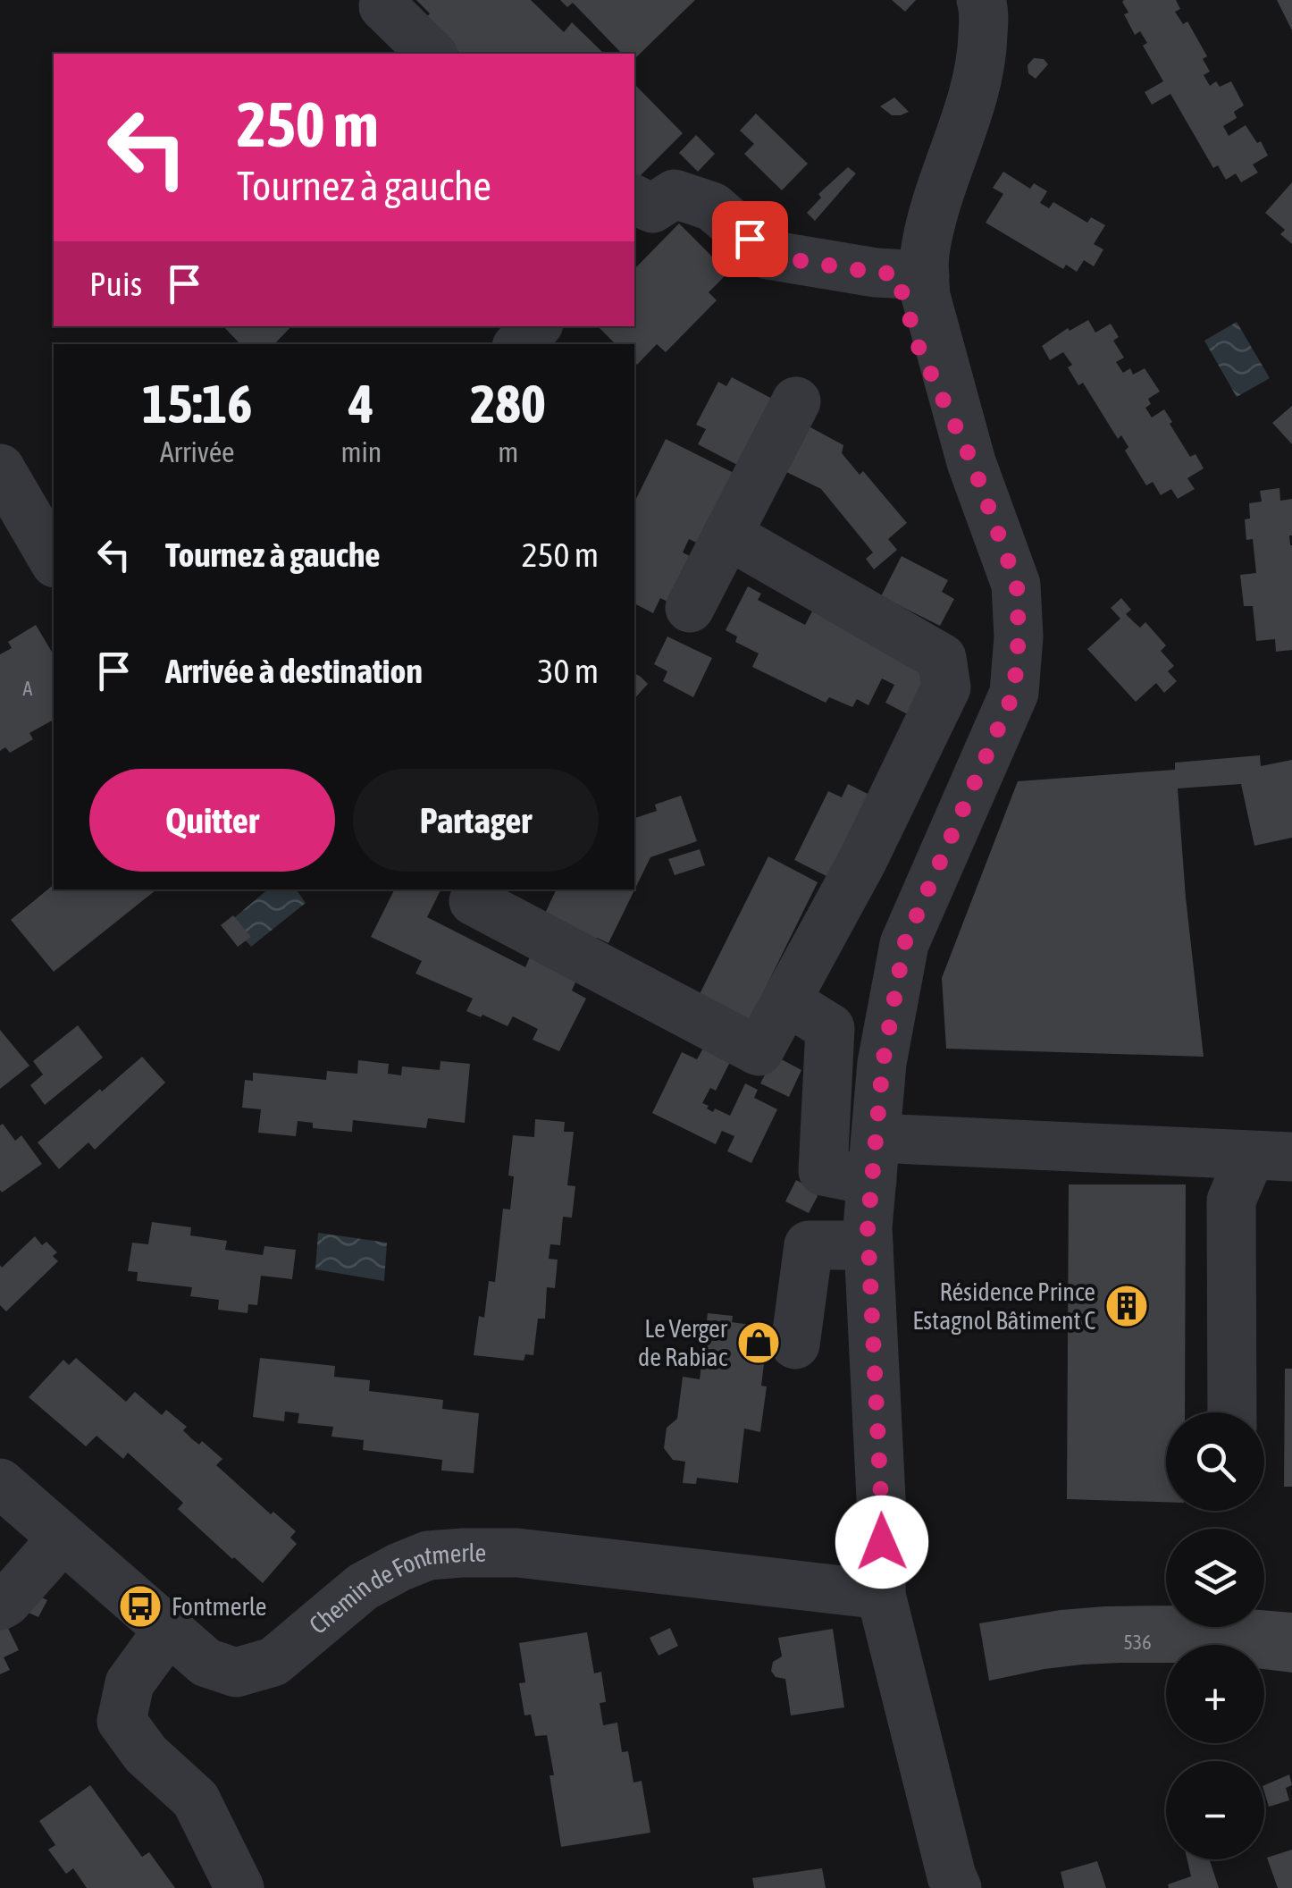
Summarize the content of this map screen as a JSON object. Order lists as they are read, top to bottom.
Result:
{
  "streets": {
    "street": ["Chemin de Fontmerle"]
  },
  "places": {
    "building": ["Résidence Prince Estagnol Bâtiment C"],
    "shop": ["Le Verger de Rabiac"],
    "bus stop": ["Fontmerle"]
  },
  "house_numbers": ["A", "536"],
  "page": {
    "turn": ["250 m", "Tournez à gauche"],
    "then": "Puis",
    "eta": [
      "15:16",
      "Arrivée",
      "4",
      "min",
      "280",
      "m"
    ],
    "list": [
      {
        "name": "Tournez à gauche",
        "value": "250 m"
      },
      {
        "name": "Arrivée à destination",
        "value": "30 m"
      }
    ],
    "buttons": ["Quitter", "Partager"],
    "map_buttons": ["+", "−"]
  }
}
